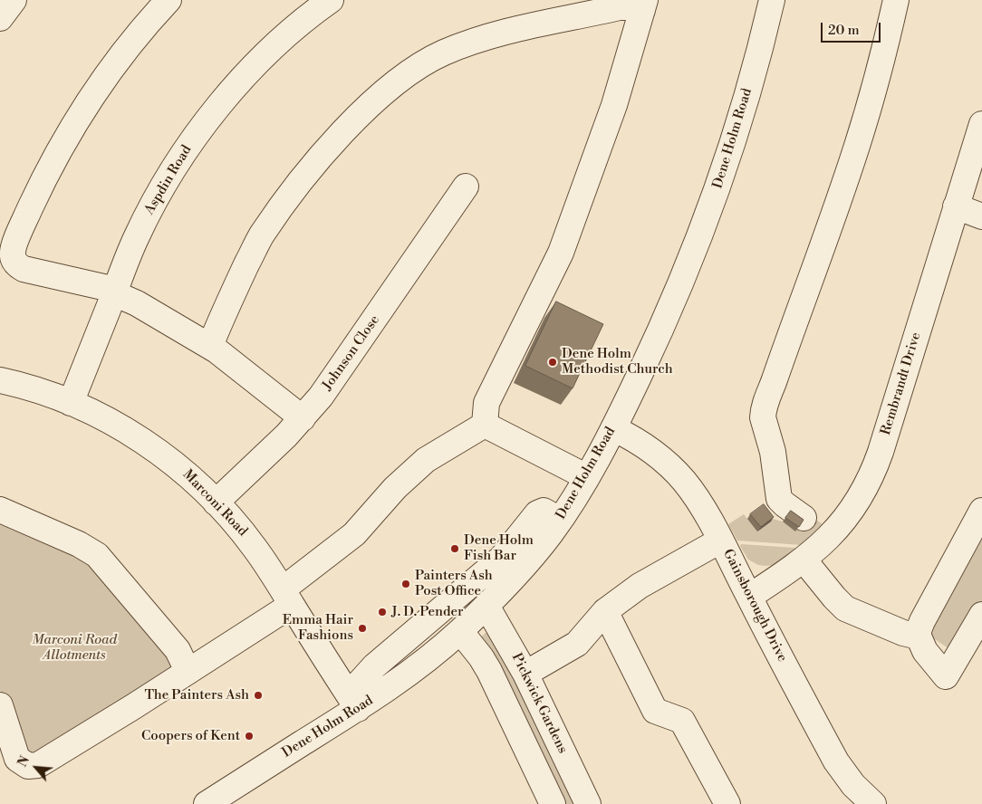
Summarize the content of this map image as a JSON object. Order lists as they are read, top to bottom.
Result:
{
  "streets": {
    "street": [
      "Dene Holm Road",
      "Aspdin Road",
      "Johnson Close",
      "Rembrandt Drive",
      "Marconi Road",
      "Gainsborough Drive",
      "Pickwick Gardens"
    ]
  },
  "crossings": [
    ["Dene Holm Road", "Marconi Road"],
    ["Dene Holm Road", "Gainsborough Drive"],
    ["Dene Holm Road", "Pickwick Gardens"],
    ["Aspdin Road", "Marconi Road"],
    ["Johnson Close", "Marconi Road"],
    ["Rembrandt Drive", "Gainsborough Drive"]
  ],
  "parks": ["Marconi Road Allotments"],
  "places": [
    "Dene Holm Methodist Church",
    "Dene Holm Fish Bar",
    "Painters Ash Post Office",
    "J. D. Pender",
    "Emma Hair Fashions",
    "The Painters Ash",
    "Coopers of Kent"
  ],
  "scale_bar": "20 m",
  "north": "top left"
}
